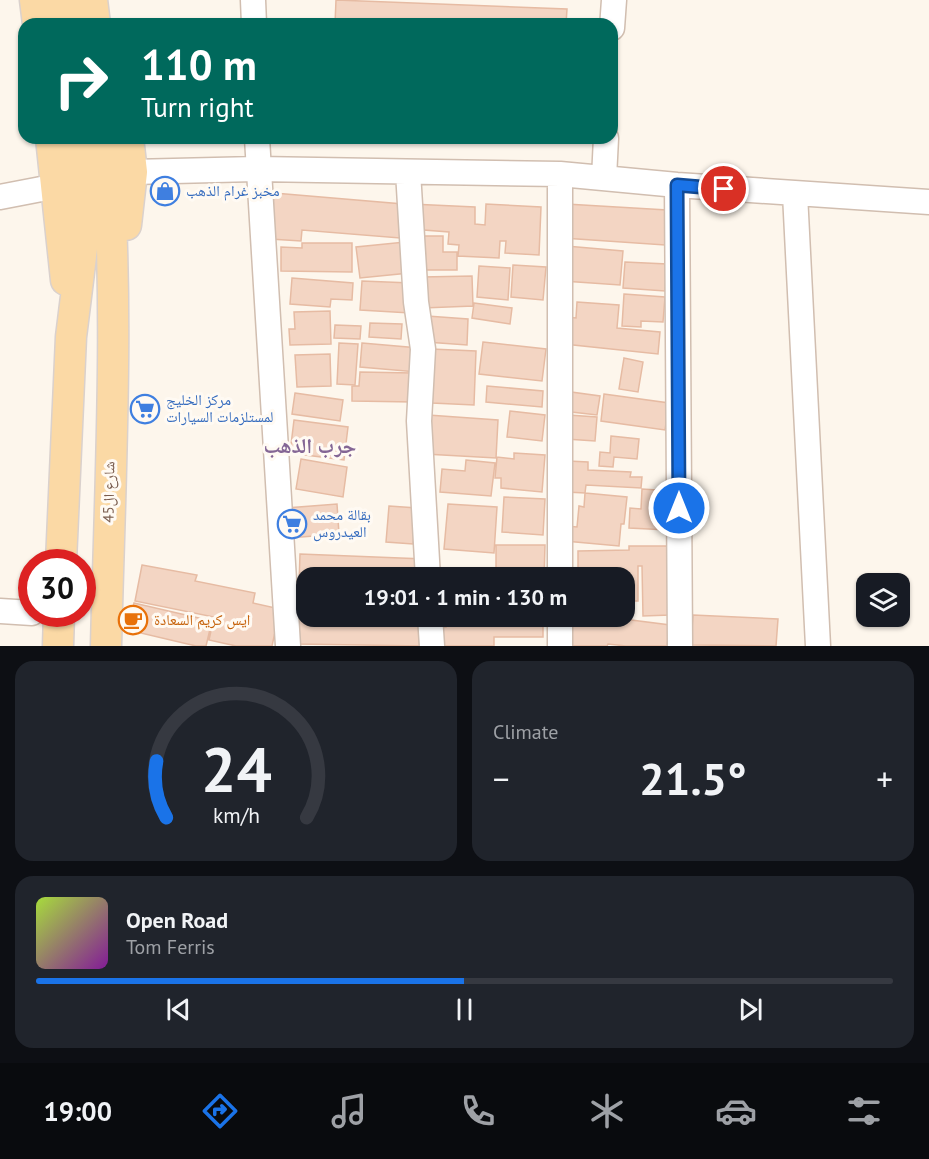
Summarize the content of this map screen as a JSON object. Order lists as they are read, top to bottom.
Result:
{
  "streets": {
    "main road": ["شارع ال45"]
  },
  "districts": ["جرب الذهب"],
  "places": {
    "shop": ["مخبز غرام الذهب"],
    "supermarket": ["مركز الخليج لمستلزمات السيارات", "بقالة محمد العيدروس"],
    "cafe": ["ايس كريم السعادة"]
  },
  "page": {
    "turn": ["110 m", "Turn right"],
    "limit": "30",
    "trip": "19:01 · 1 min · 130 m",
    "tile": "Climate",
    "heat": ["−", "21.5°", "+"],
    "song": ["Open Road", "Tom Ferris"],
    "tabs": "19:00",
    "gauge": ["24", "km/h"]
  }
}
